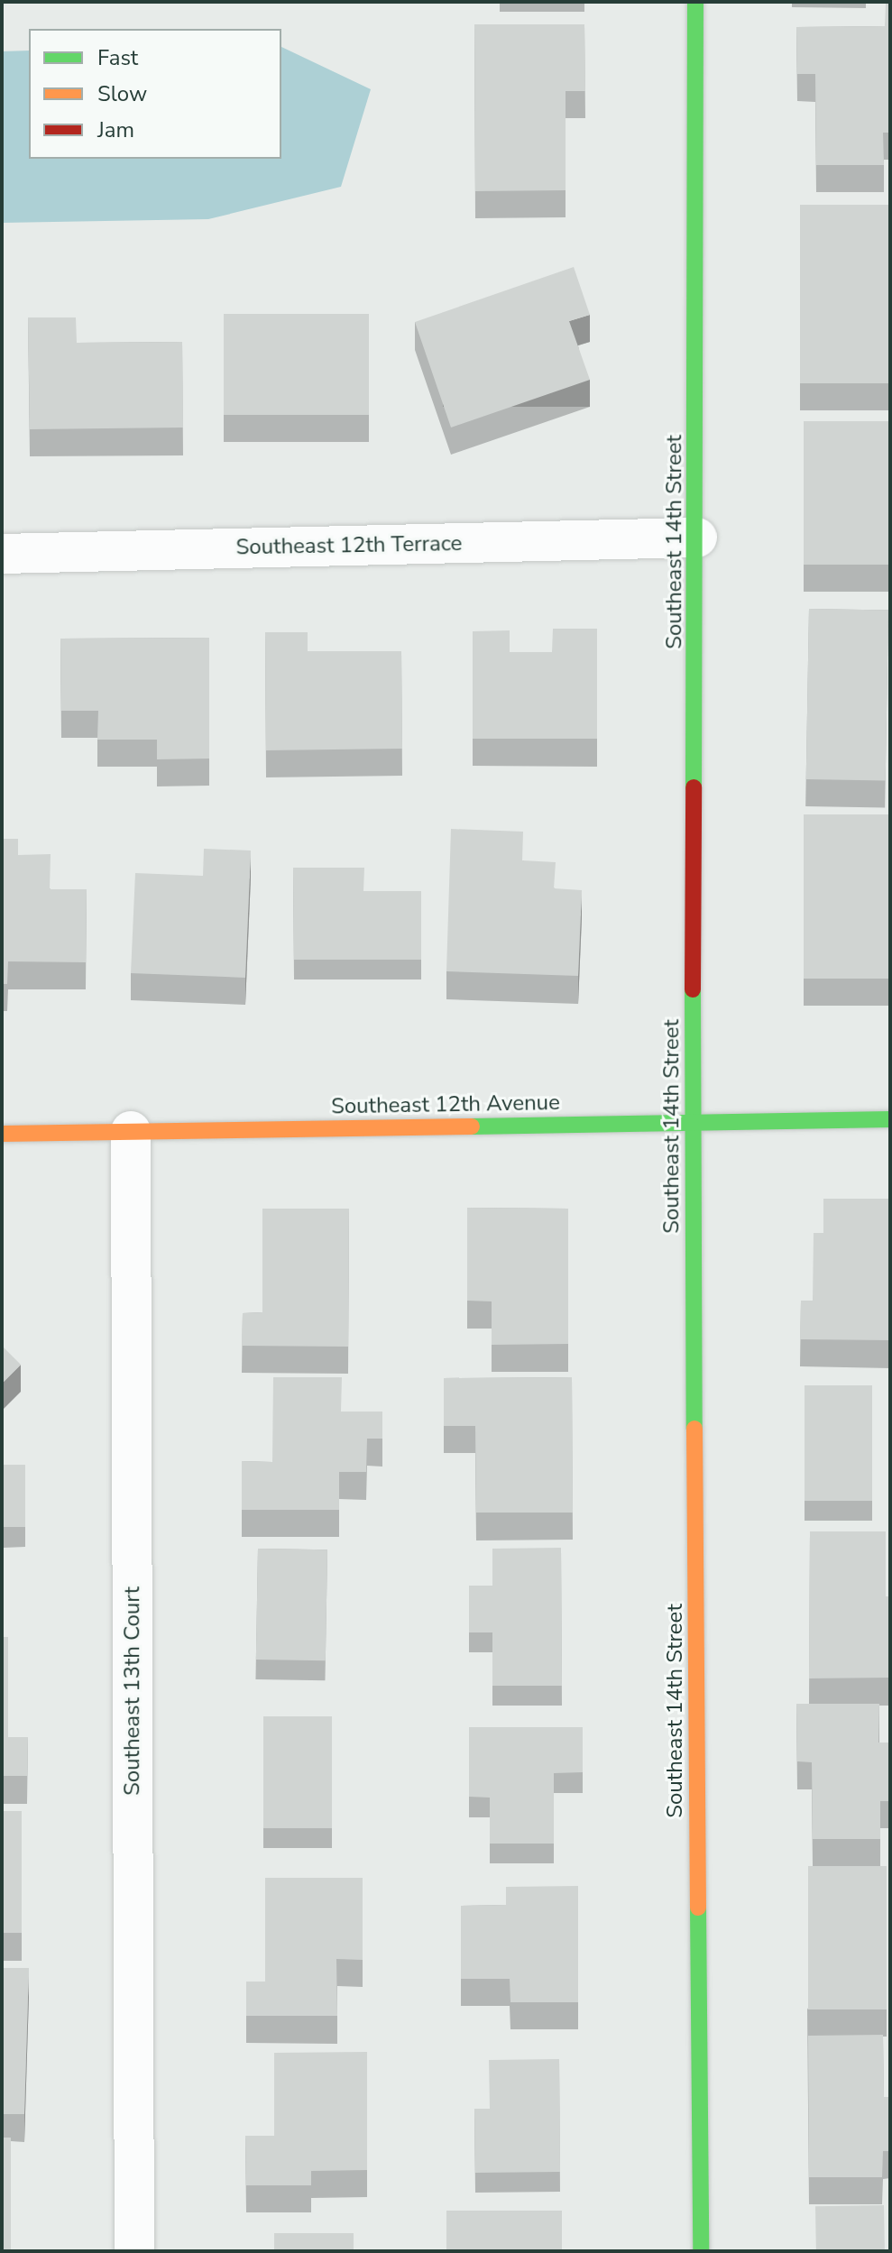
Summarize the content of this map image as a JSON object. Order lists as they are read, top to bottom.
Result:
{
  "streets": {
    "street": [
      "Southeast 14th Street",
      "Southeast 12th Terrace",
      "Southeast 12th Avenue",
      "Southeast 13th Court"
    ]
  },
  "crossings": [
    ["Southeast 14th Street", "Southeast 12th Terrace"],
    ["Southeast 14th Street", "Southeast 12th Avenue"],
    ["Southeast 12th Avenue", "Southeast 13th Court"]
  ],
  "legend": ["Fast", "Slow", "Jam"]
}
